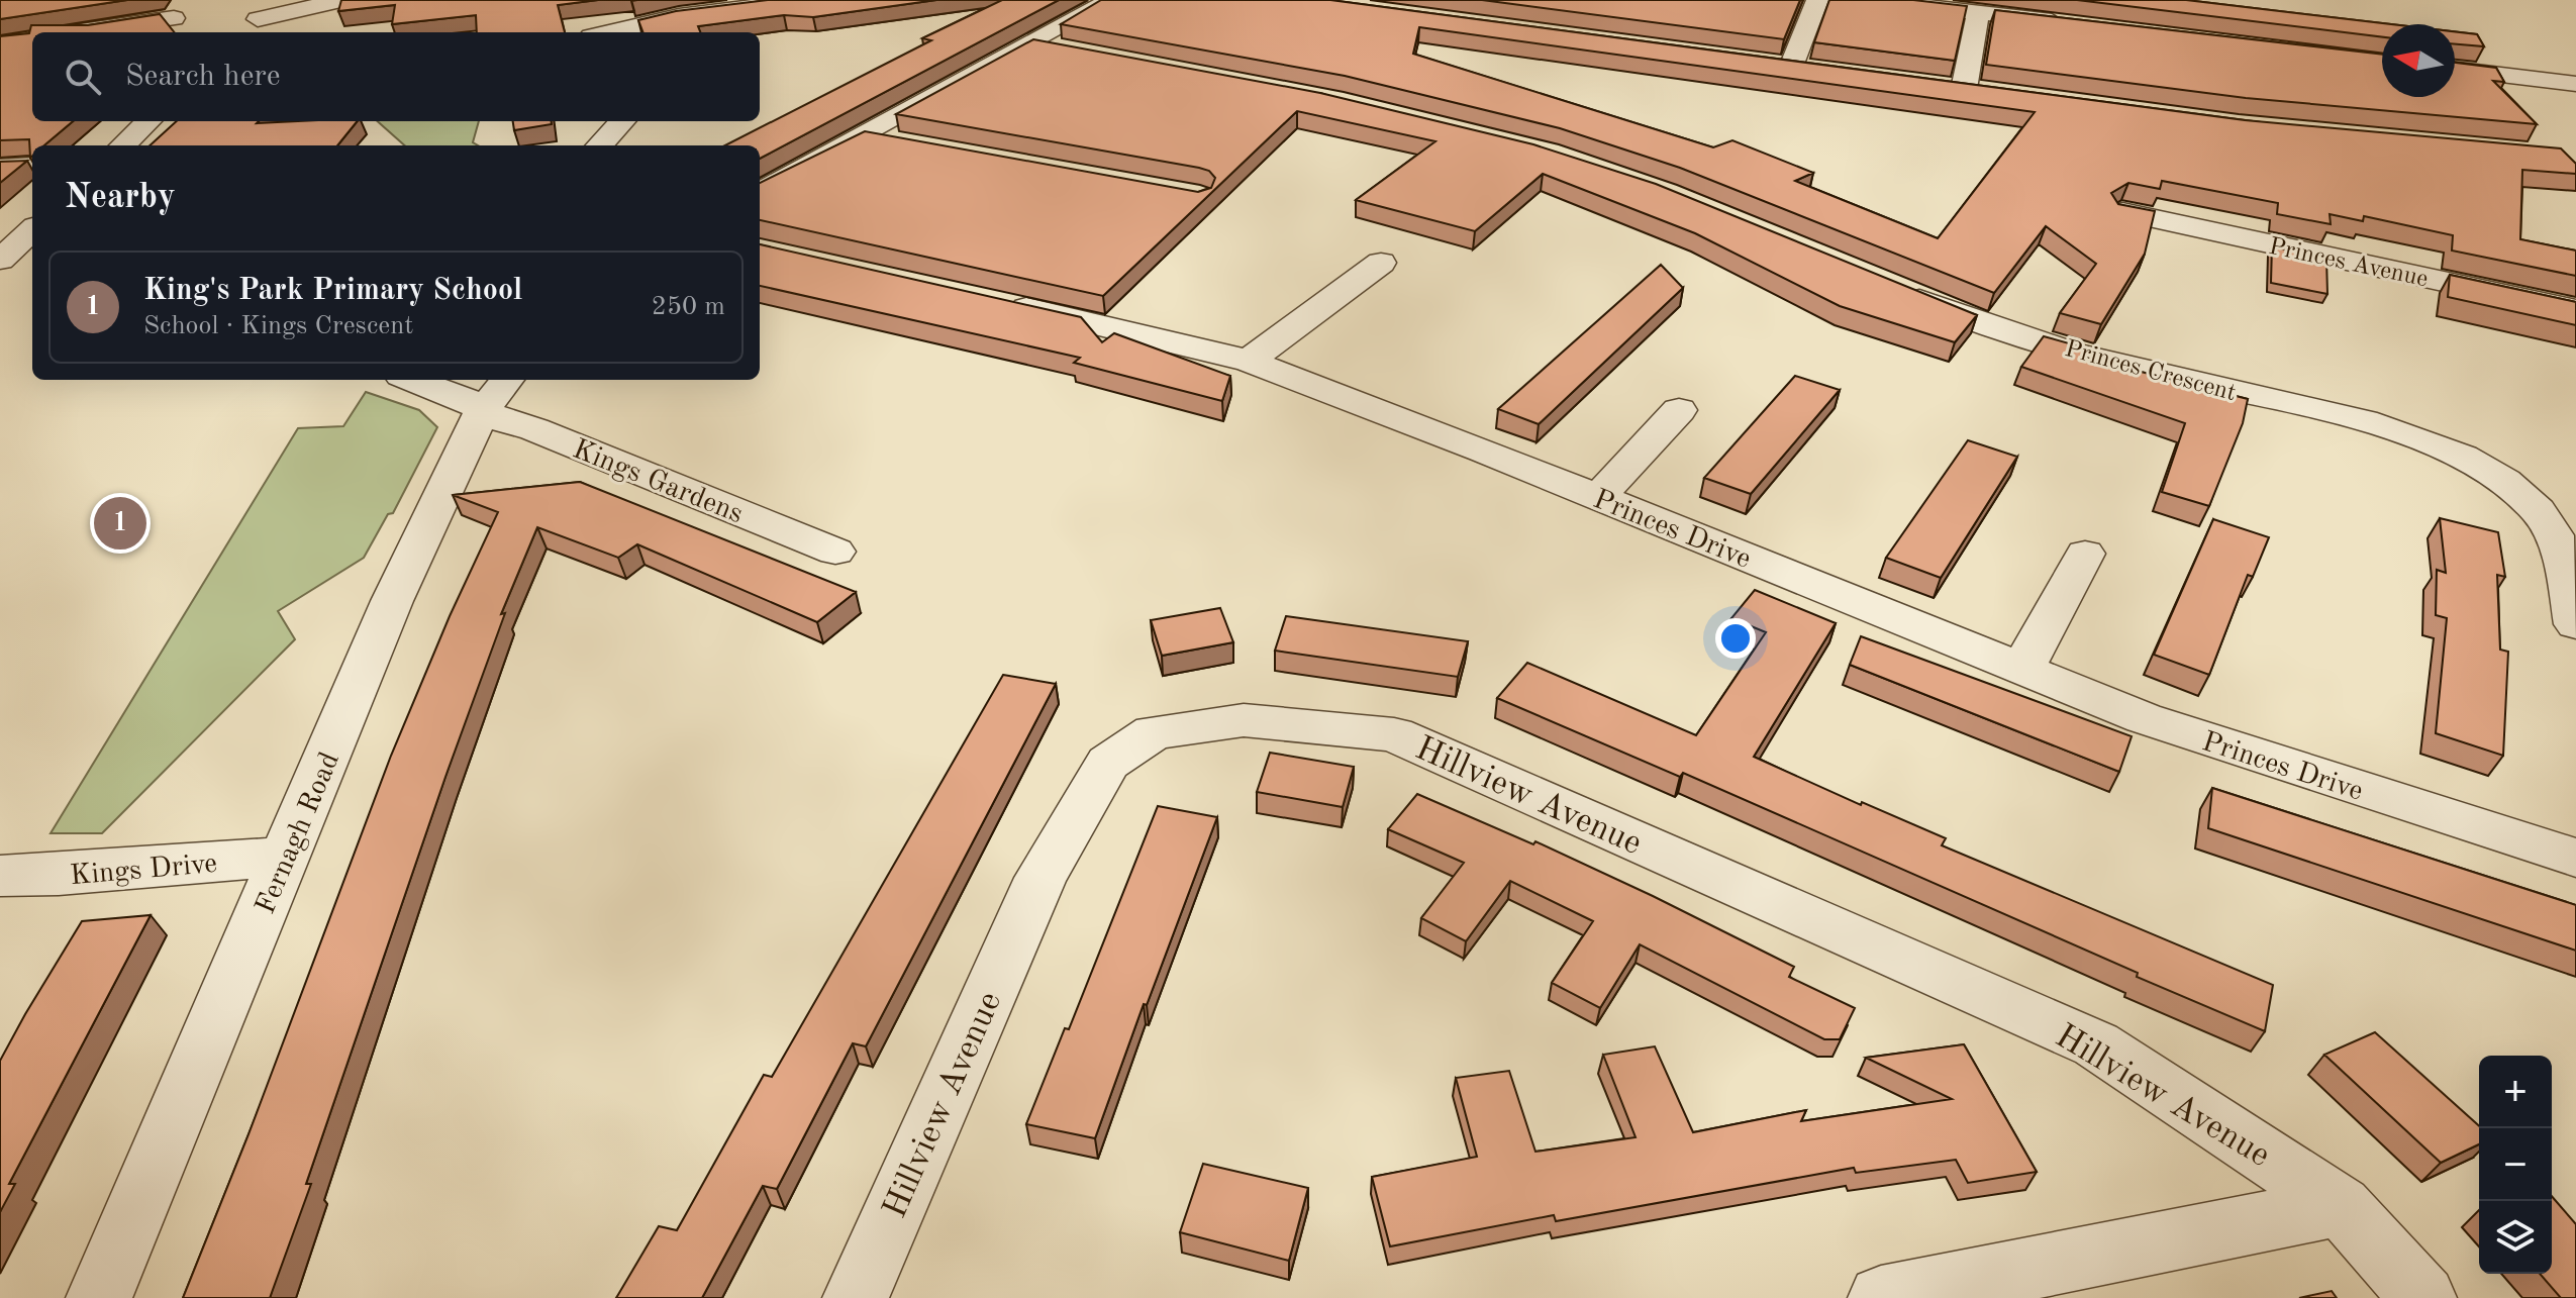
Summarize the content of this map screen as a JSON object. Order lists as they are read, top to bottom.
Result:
{
  "streets": {
    "street": [
      "Princes Avenue",
      "Princes Crescent",
      "Kings Gardens",
      "Princes Drive",
      "Hillview Avenue",
      "Fernagh Road",
      "Kings Drive"
    ]
  },
  "crossings": [
    ["Kings Gardens", "Fernagh Road"],
    ["Fernagh Road", "Kings Drive"]
  ],
  "north": "left",
  "page": {
    "search": "Search here",
    "heading": "Nearby",
    "list": [
      {
        "mark": "1",
        "name": "King's Park Primary School",
        "note": "School · Kings Crescent",
        "value": "250 m"
      }
    ],
    "pins": "1",
    "map_buttons": ["+", "−"]
  }
}
